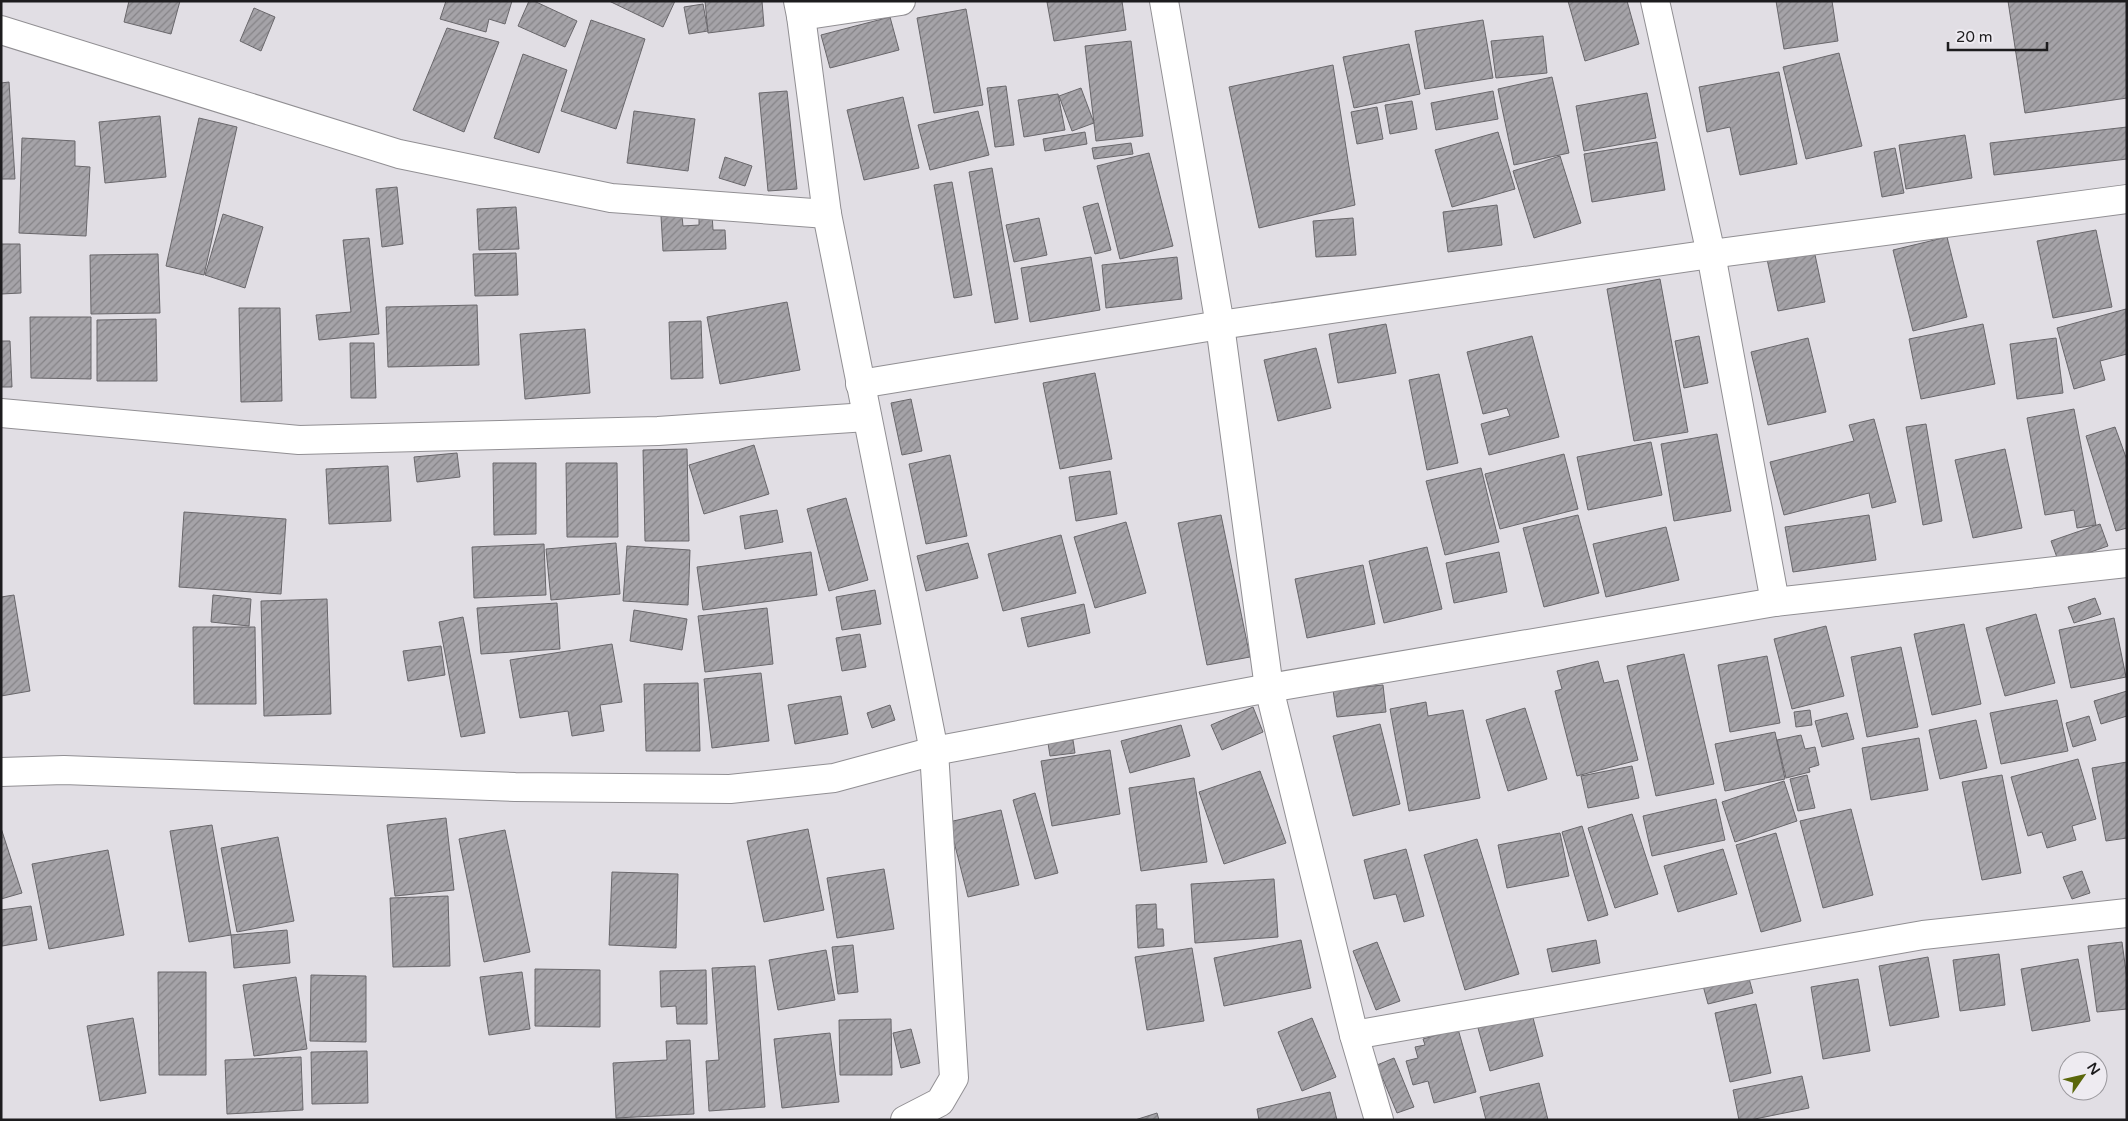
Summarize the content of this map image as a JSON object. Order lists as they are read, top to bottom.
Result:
{
  "scale_bar": "20 m",
  "north": "top right"
}
